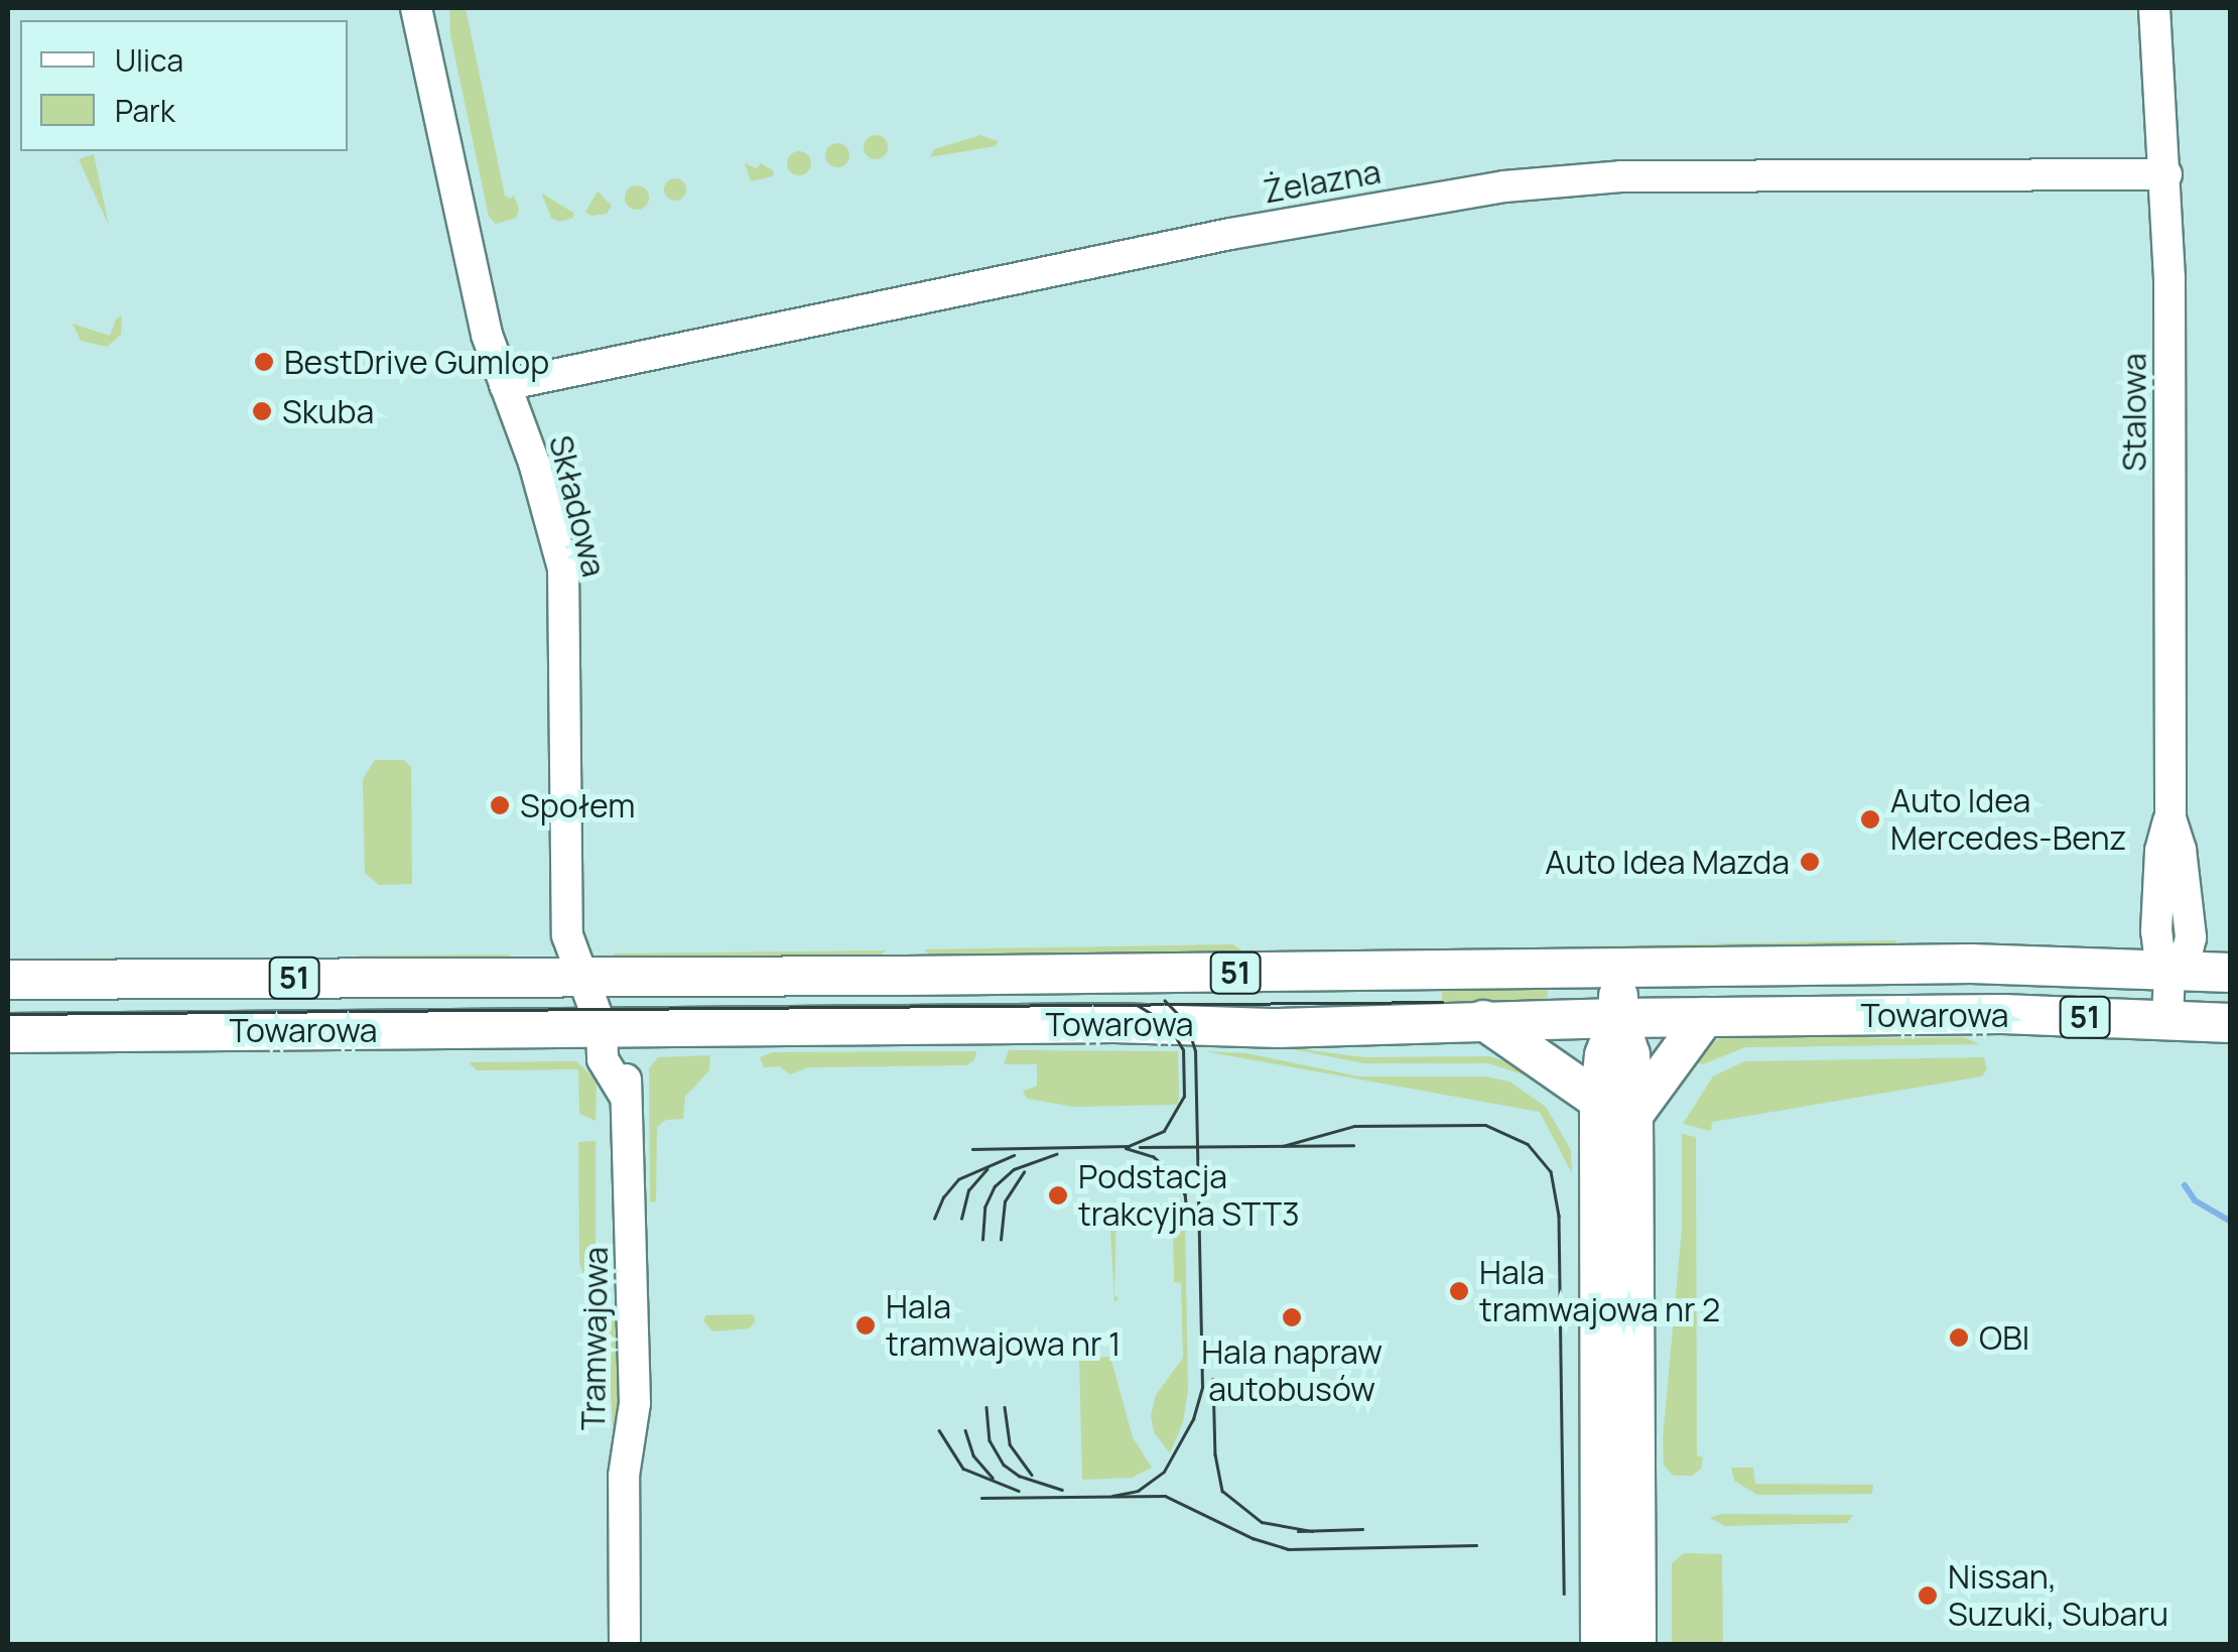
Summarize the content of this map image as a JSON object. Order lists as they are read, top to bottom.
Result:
{
  "streets": {
    "main road": ["51", "Towarowa"],
    "street": [
      "Żelazna",
      "Stalowa",
      "Składowa",
      "Tramwajowa"
    ]
  },
  "crossings": [
    ["Żelazna", "Stalowa"],
    ["Żelazna", "Składowa"],
    ["Stalowa", "Towarowa"],
    ["Składowa", "Towarowa"],
    ["Składowa", "Tramwajowa"],
    ["Towarowa", "Tramwajowa"]
  ],
  "places": [
    "BestDrive Gumlop",
    "Skuba",
    "Społem",
    "Auto Idea Mercedes-Benz",
    "Auto Idea Mazda",
    "Podstacja trakcyjna STT3",
    "Hala tramwajowa nr 2",
    "Hala napraw autobusów",
    "Hala tramwajowa nr 1",
    "OBI",
    "Nissan, Suzuki, Subaru"
  ],
  "legend": ["Ulica", "Park"]
}
